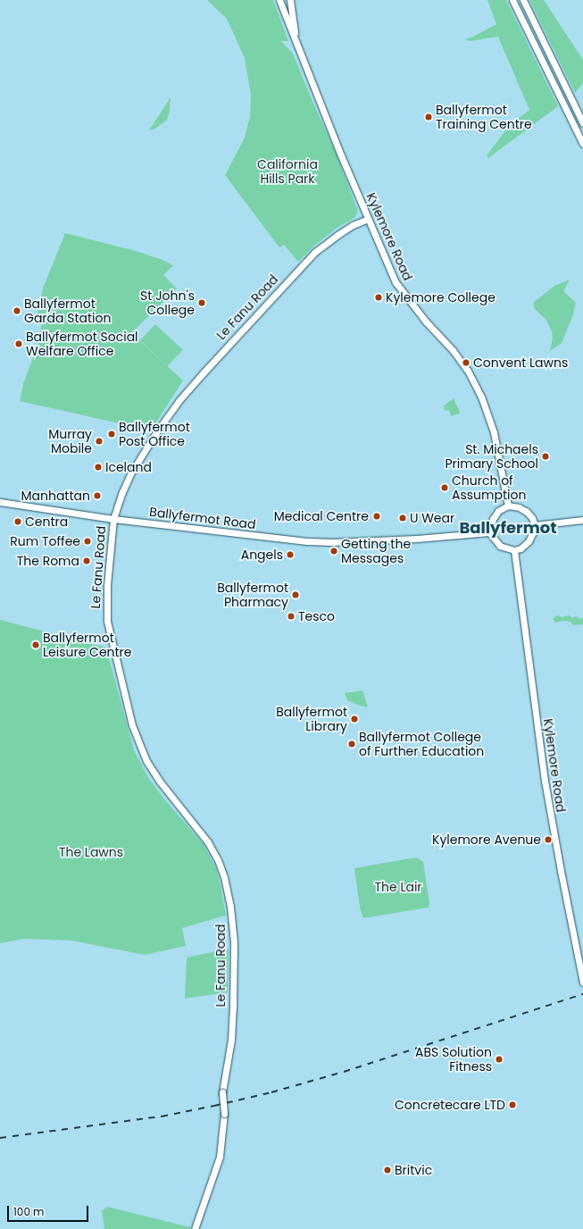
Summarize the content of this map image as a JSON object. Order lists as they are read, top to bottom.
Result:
{
  "streets": {
    "main road": ["Kylemore Road", "Le Fanu Road", "Ballyfermot Road"]
  },
  "crossings": [
    ["Kylemore Road", "Le Fanu Road"],
    ["Kylemore Road", "Ballyfermot Road"],
    ["Le Fanu Road", "Ballyfermot Road"]
  ],
  "districts": ["Ballyfermot"],
  "parks": ["California Hills Park", "The Lawns", "The Lair"],
  "places": [
    "Ballyfermot Training Centre",
    "Kylemore College",
    "St John's College",
    "Ballyfermot Garda Station",
    "Ballyfermot Social Welfare Office",
    "Convent Lawns",
    "Ballyfermot Post Office",
    "Murray Mobile",
    "St. Michaels Primary School",
    "Iceland",
    "Church of Assumption",
    "Manhattan",
    "Medical Centre",
    "U Wear",
    "Centra",
    "Rum Toffee",
    "Getting the Messages",
    "Angels",
    "The Roma",
    "Ballyfermot Pharmacy",
    "Tesco",
    "Ballyfermot Leisure Centre",
    "Ballyfermot Library",
    "Ballyfermot College of Further Education",
    "Kylemore Avenue",
    "ABS Solution Fitness",
    "Concretecare LTD",
    "Britvic"
  ],
  "scale_bar": "100 m"
}
